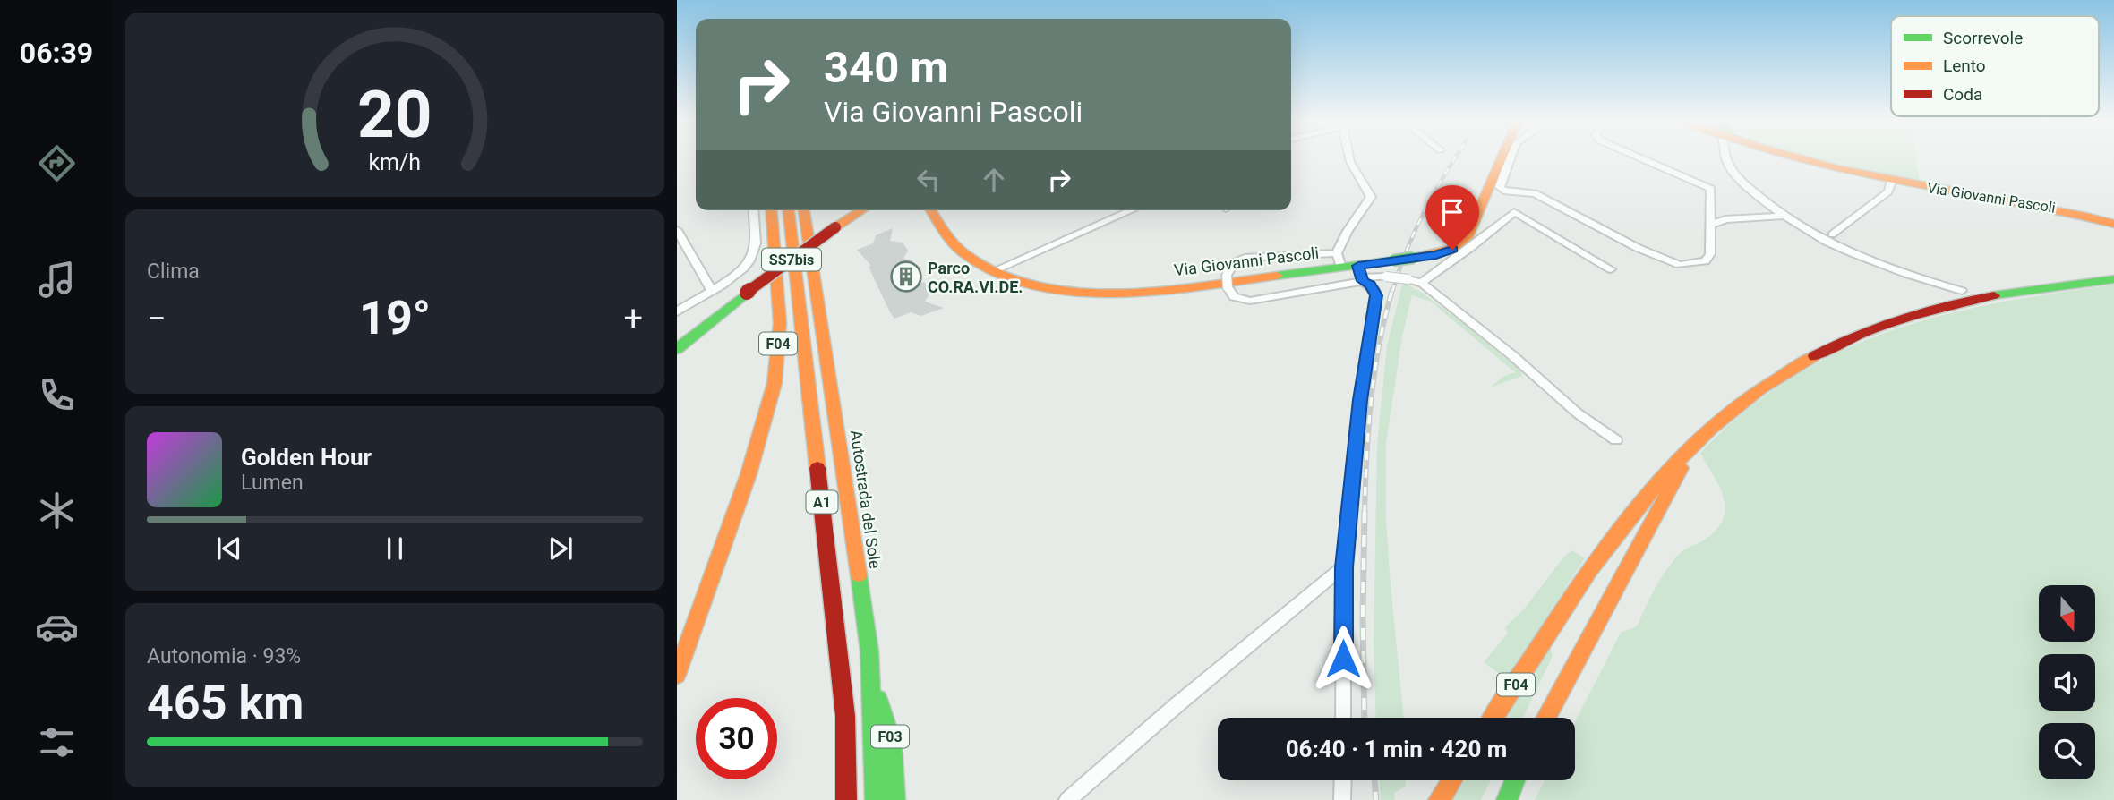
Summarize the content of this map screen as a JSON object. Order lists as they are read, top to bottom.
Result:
{
  "streets": {
    "main road": [
      "Via Giovanni Pascoli",
      "SS7bis",
      "F04",
      "Autostrada del Sole",
      "A1",
      "F03"
    ]
  },
  "crossings": [
    ["Autostrada del Sole", "F03"]
  ],
  "places": {
    "building": ["Parco CO.RA.VI.DE."]
  },
  "legend": ["Scorrevole", "Lento", "Coda"],
  "north": "bottom",
  "page": {
    "tabs": "06:39",
    "turn": ["340 m", "Via Giovanni Pascoli"],
    "tile": [
      "Clima",
      ["Autonomia · 93%", "465 km"]
    ],
    "heat": ["−", "19°", "+"],
    "song": ["Golden Hour", "Lumen"],
    "limit": "30",
    "trip": "06:40 · 1 min · 420 m",
    "gauge": ["20", "km/h"]
  }
}
